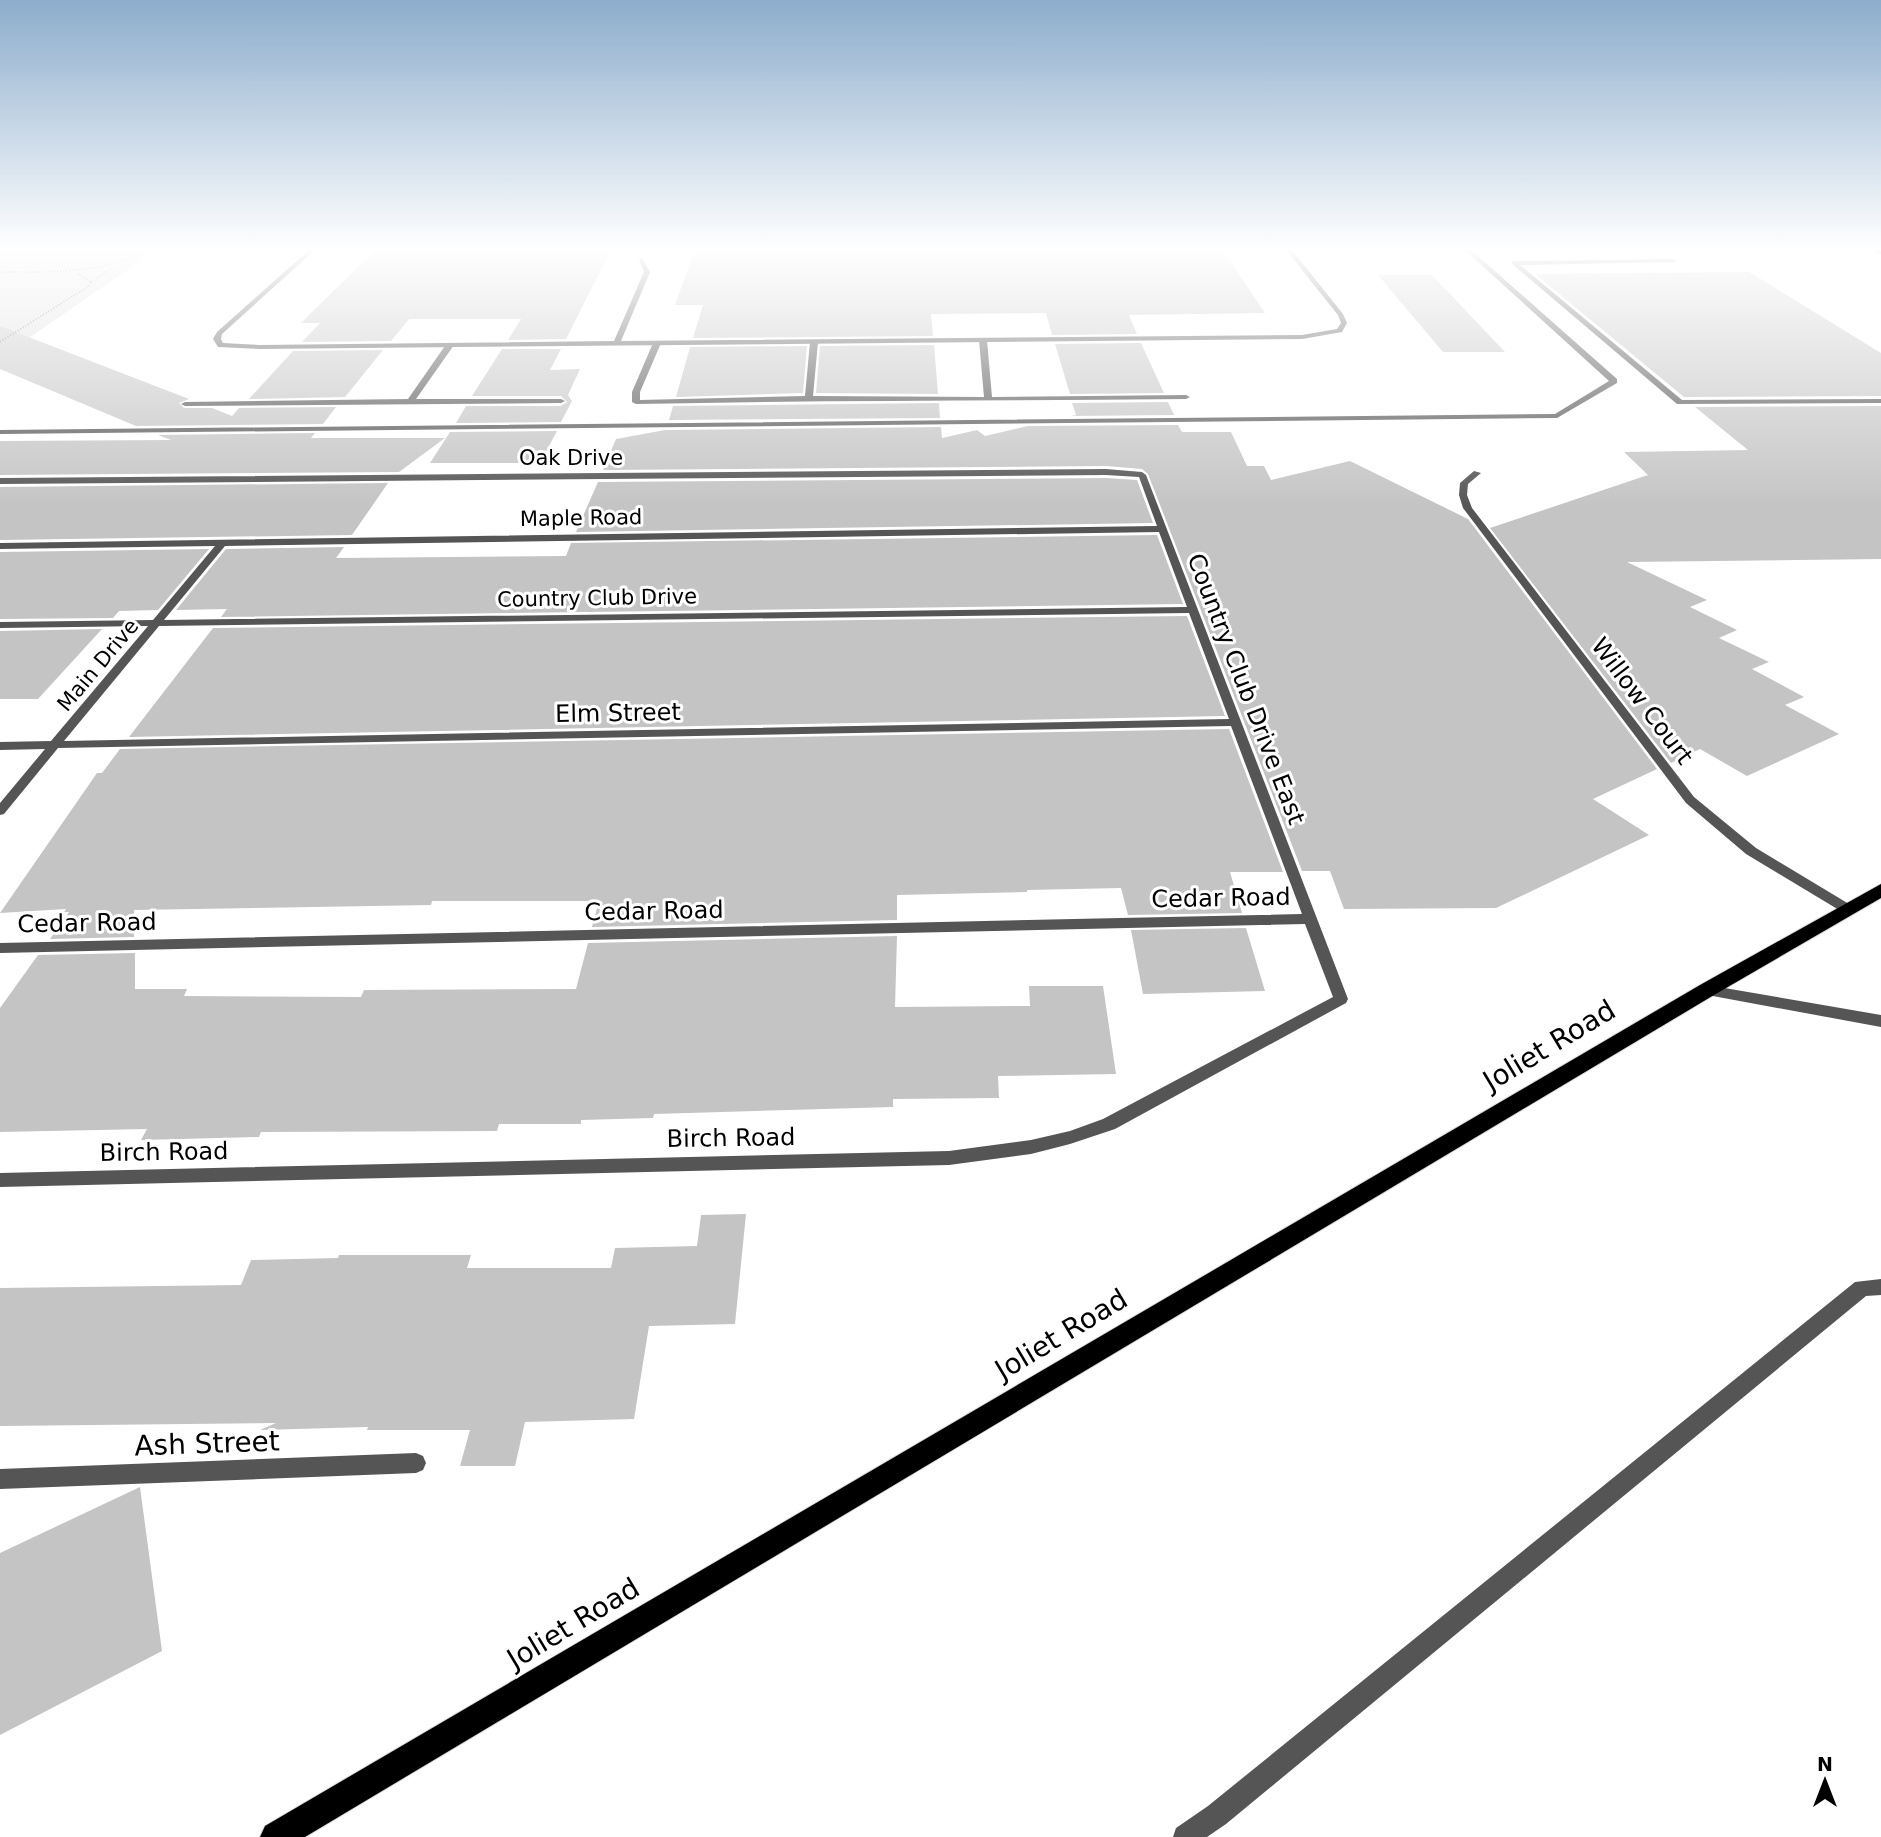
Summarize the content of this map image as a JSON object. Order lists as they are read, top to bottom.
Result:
{
  "streets": {
    "main road": ["Joliet Road"],
    "street": [
      "Oak Drive",
      "Maple Road",
      "Country Club Drive",
      "Main Drive",
      "Country Club Drive East",
      "Willow Court",
      "Elm Street",
      "Cedar Road",
      "Birch Road",
      "Ash Street"
    ]
  },
  "crossings": [
    ["Oak Drive", "Country Club Drive East"],
    ["Maple Road", "Main Drive"],
    ["Maple Road", "Country Club Drive East"],
    ["Country Club Drive", "Main Drive"],
    ["Country Club Drive", "Country Club Drive East"],
    ["Main Drive", "Elm Street"],
    ["Country Club Drive East", "Elm Street"],
    ["Country Club Drive East", "Cedar Road"],
    ["Country Club Drive East", "Birch Road"],
    ["Willow Court", "Joliet Road"],
    ["Cedar Road", "Birch Road"]
  ],
  "north": "top"
}
